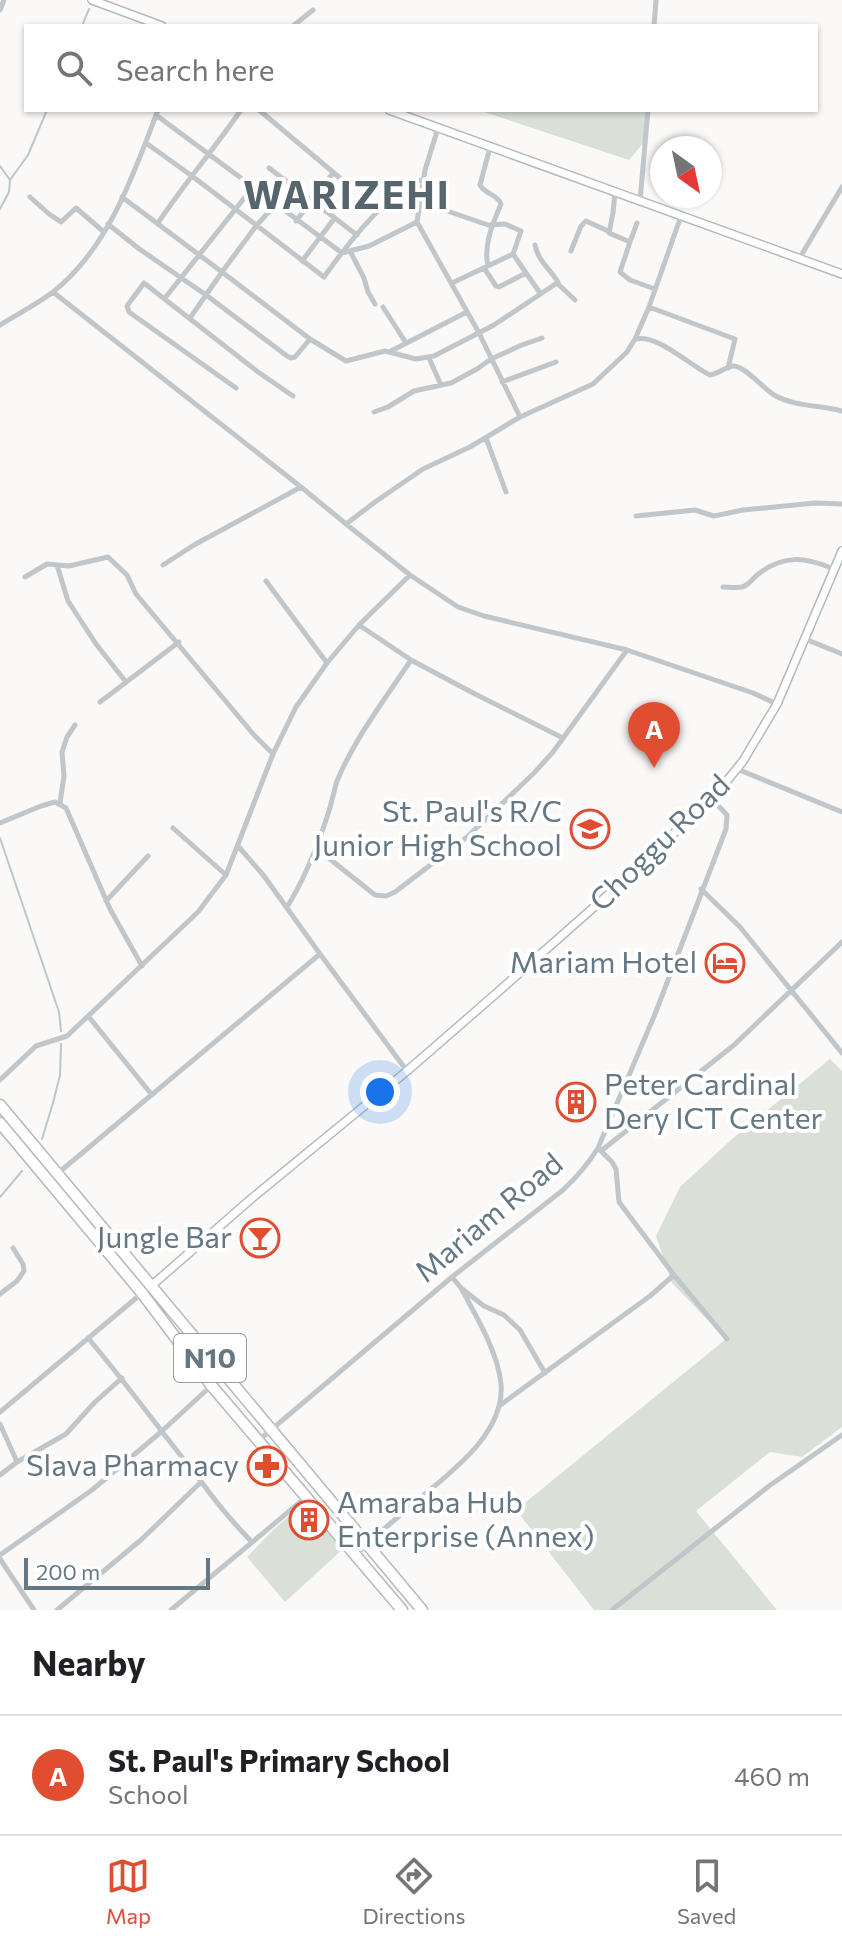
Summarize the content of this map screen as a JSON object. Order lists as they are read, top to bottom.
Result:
{
  "streets": {
    "highway": ["N10"],
    "main road": ["Choggu Road"],
    "street": ["Mariam Road"]
  },
  "crossings": [
    ["Choggu Road", "Mariam Road"],
    ["Choggu Road", "N10"],
    ["Mariam Road", "N10"]
  ],
  "districts": ["WARIZEHI"],
  "places": {
    "school or university": ["St. Paul's R/C Junior High School"],
    "hotel": ["Mariam Hotel"],
    "building": ["Peter Cardinal Dery ICT Center", "Amaraba Hub Enterprise (Annex)"],
    "bar": ["Jungle Bar"],
    "pharmacy": ["Slava Pharmacy"]
  },
  "scale_bar": "200 m",
  "north": "bottom right",
  "page": {
    "search": "Search here",
    "pins": "A",
    "scale": "200 m",
    "heading": "Nearby",
    "list": [
      {
        "mark": "A",
        "name": "St. Paul's Primary School",
        "note": "School",
        "value": "460 m"
      }
    ],
    "nav": ["Map", "Directions", "Saved"]
  }
}
